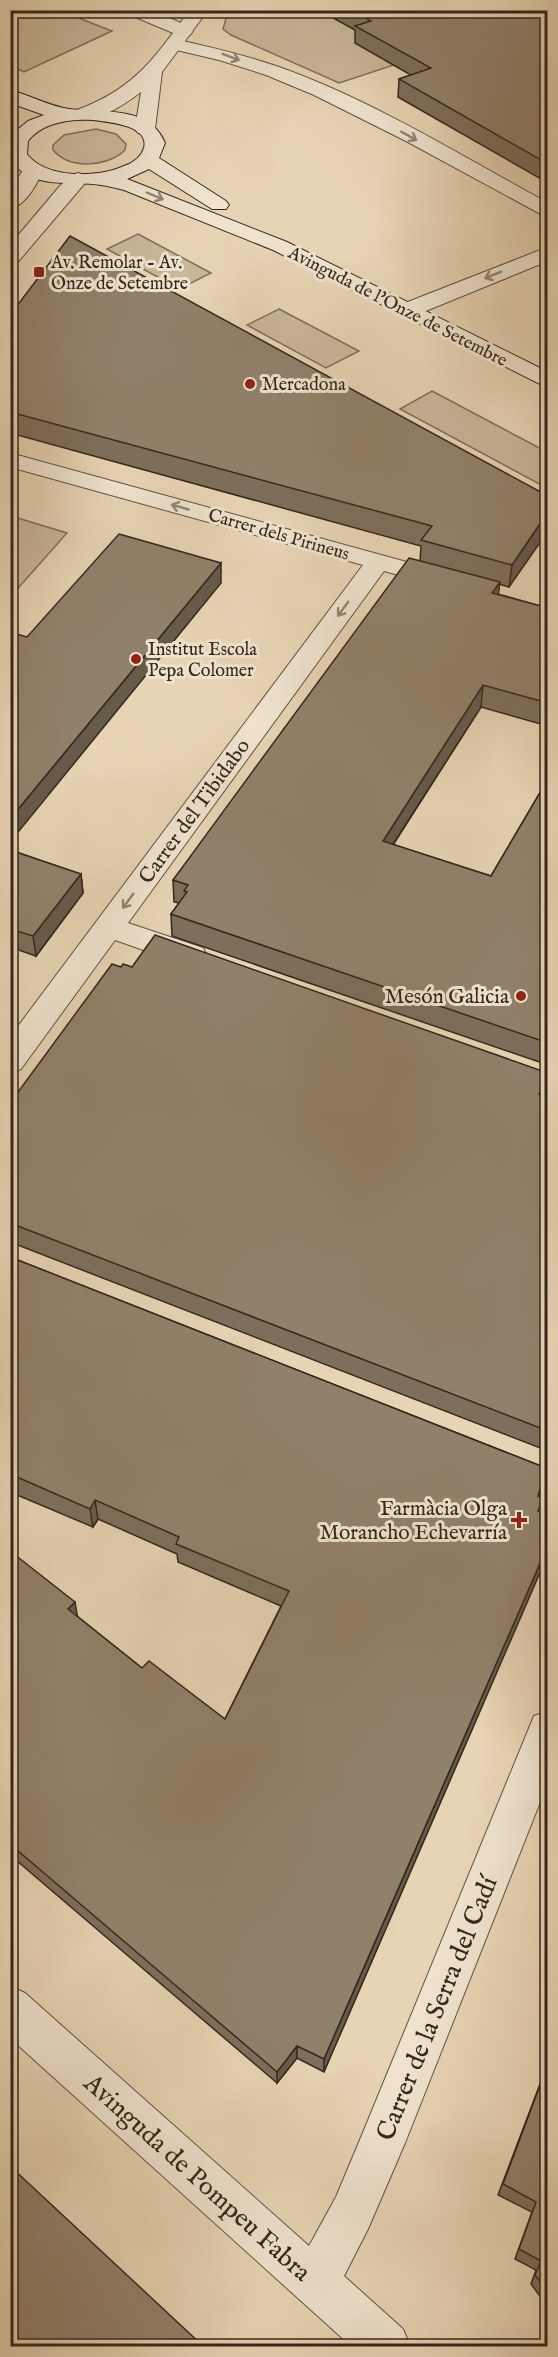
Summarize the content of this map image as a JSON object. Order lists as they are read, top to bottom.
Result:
{
  "streets": {
    "street": [
      "Avinguda de l'Onze de Setembre",
      "Carrer dels Pirineus",
      "Carrer del Tibidabo",
      "Carrer de la Serra del Cadí",
      "Avinguda de Pompeu Fabra"
    ]
  },
  "crossings": [
    ["Carrer dels Pirineus", "Carrer del Tibidabo"],
    ["Carrer de la Serra del Cadí", "Avinguda de Pompeu Fabra"]
  ],
  "one_way": ["Carrer dels Pirineus", "Carrer del Tibidabo"],
  "places": {
    "transit": ["Av. Remolar - Av. Onze de Setembre"],
    "other": ["Mercadona", "Institut Escola Pepa Colomer", "Mesón Galicia"],
    "health": ["Farmàcia Olga Morancho Echevarría"]
  }
}
